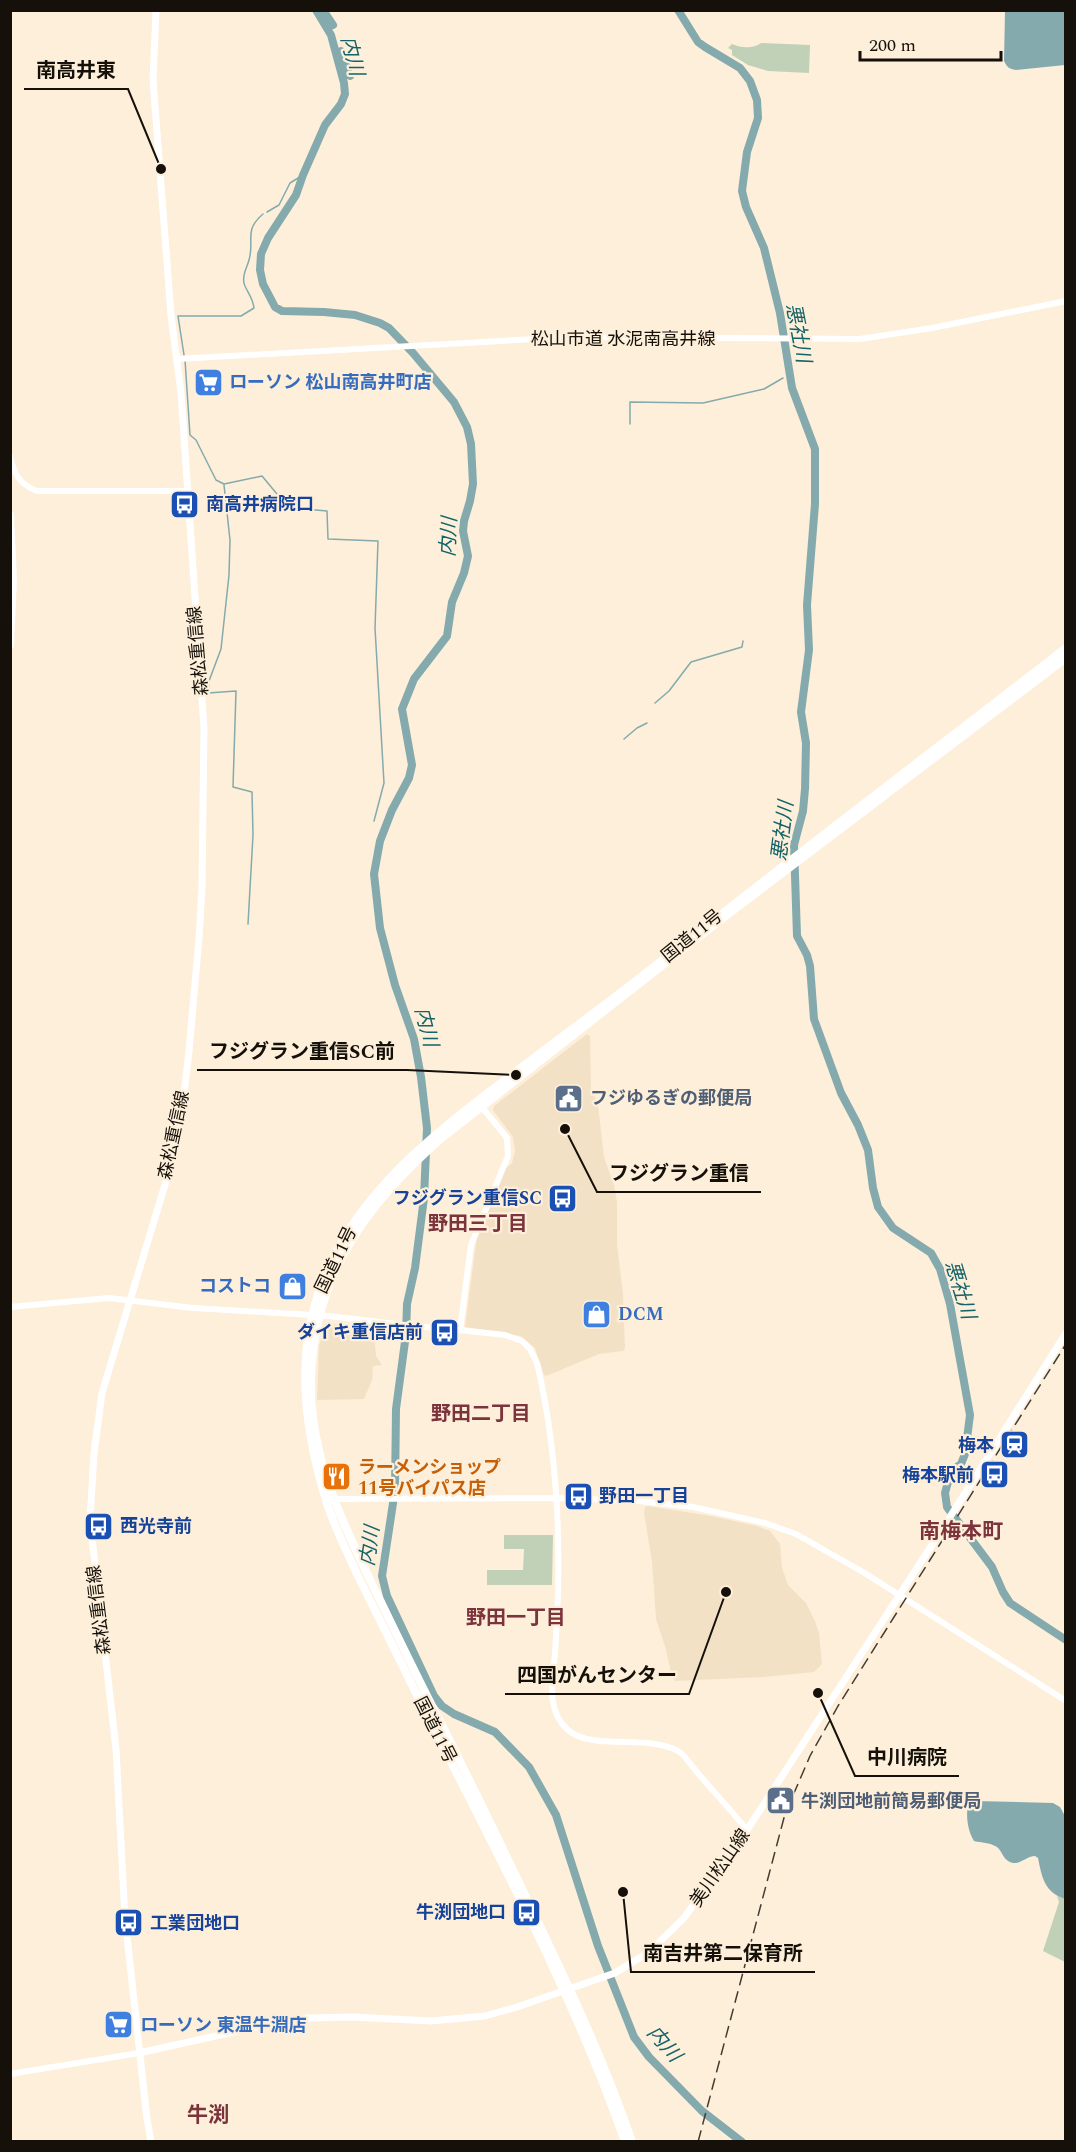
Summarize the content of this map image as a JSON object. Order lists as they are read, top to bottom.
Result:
{
  "streets": {
    "highway": ["国道11号"],
    "main road": ["森松重信線", "美川松山線"],
    "street": ["松山市道 水泥南高井線"]
  },
  "crossings": [
    ["松山市道 水泥南高井線", "森松重信線"],
    ["森松重信線", "美川松山線"],
    ["国道11号", "美川松山線"]
  ],
  "districts": [
    "野田三丁目",
    "野田二丁目",
    "南梅本町",
    "野田一丁目",
    "牛渕"
  ],
  "water": ["内川", "悪社川"],
  "places": {
    "other": [
      "南高井東",
      "フジグラン重信SC前",
      "フジグラン重信",
      "四国がんセンター",
      "中川病院",
      "南吉井第二保育所"
    ],
    "supermarket": ["ローソン 松山南高井町店", "ローソン 東温牛淵店"],
    "bus stop": [
      "南高井病院口",
      "フジグラン重信SC",
      "ダイキ重信店前",
      "梅本駅前",
      "野田一丁目",
      "西光寺前",
      "牛渕団地口",
      "工業団地口"
    ],
    "public building": ["フジゆるぎの郵便局", "牛渕団地前簡易郵便局"],
    "shop": ["コストコ", "DCM"],
    "station": ["梅本"],
    "restaurant": ["ラーメンショップ 11号バイパス店"]
  },
  "scale_bar": "200 m"
}
